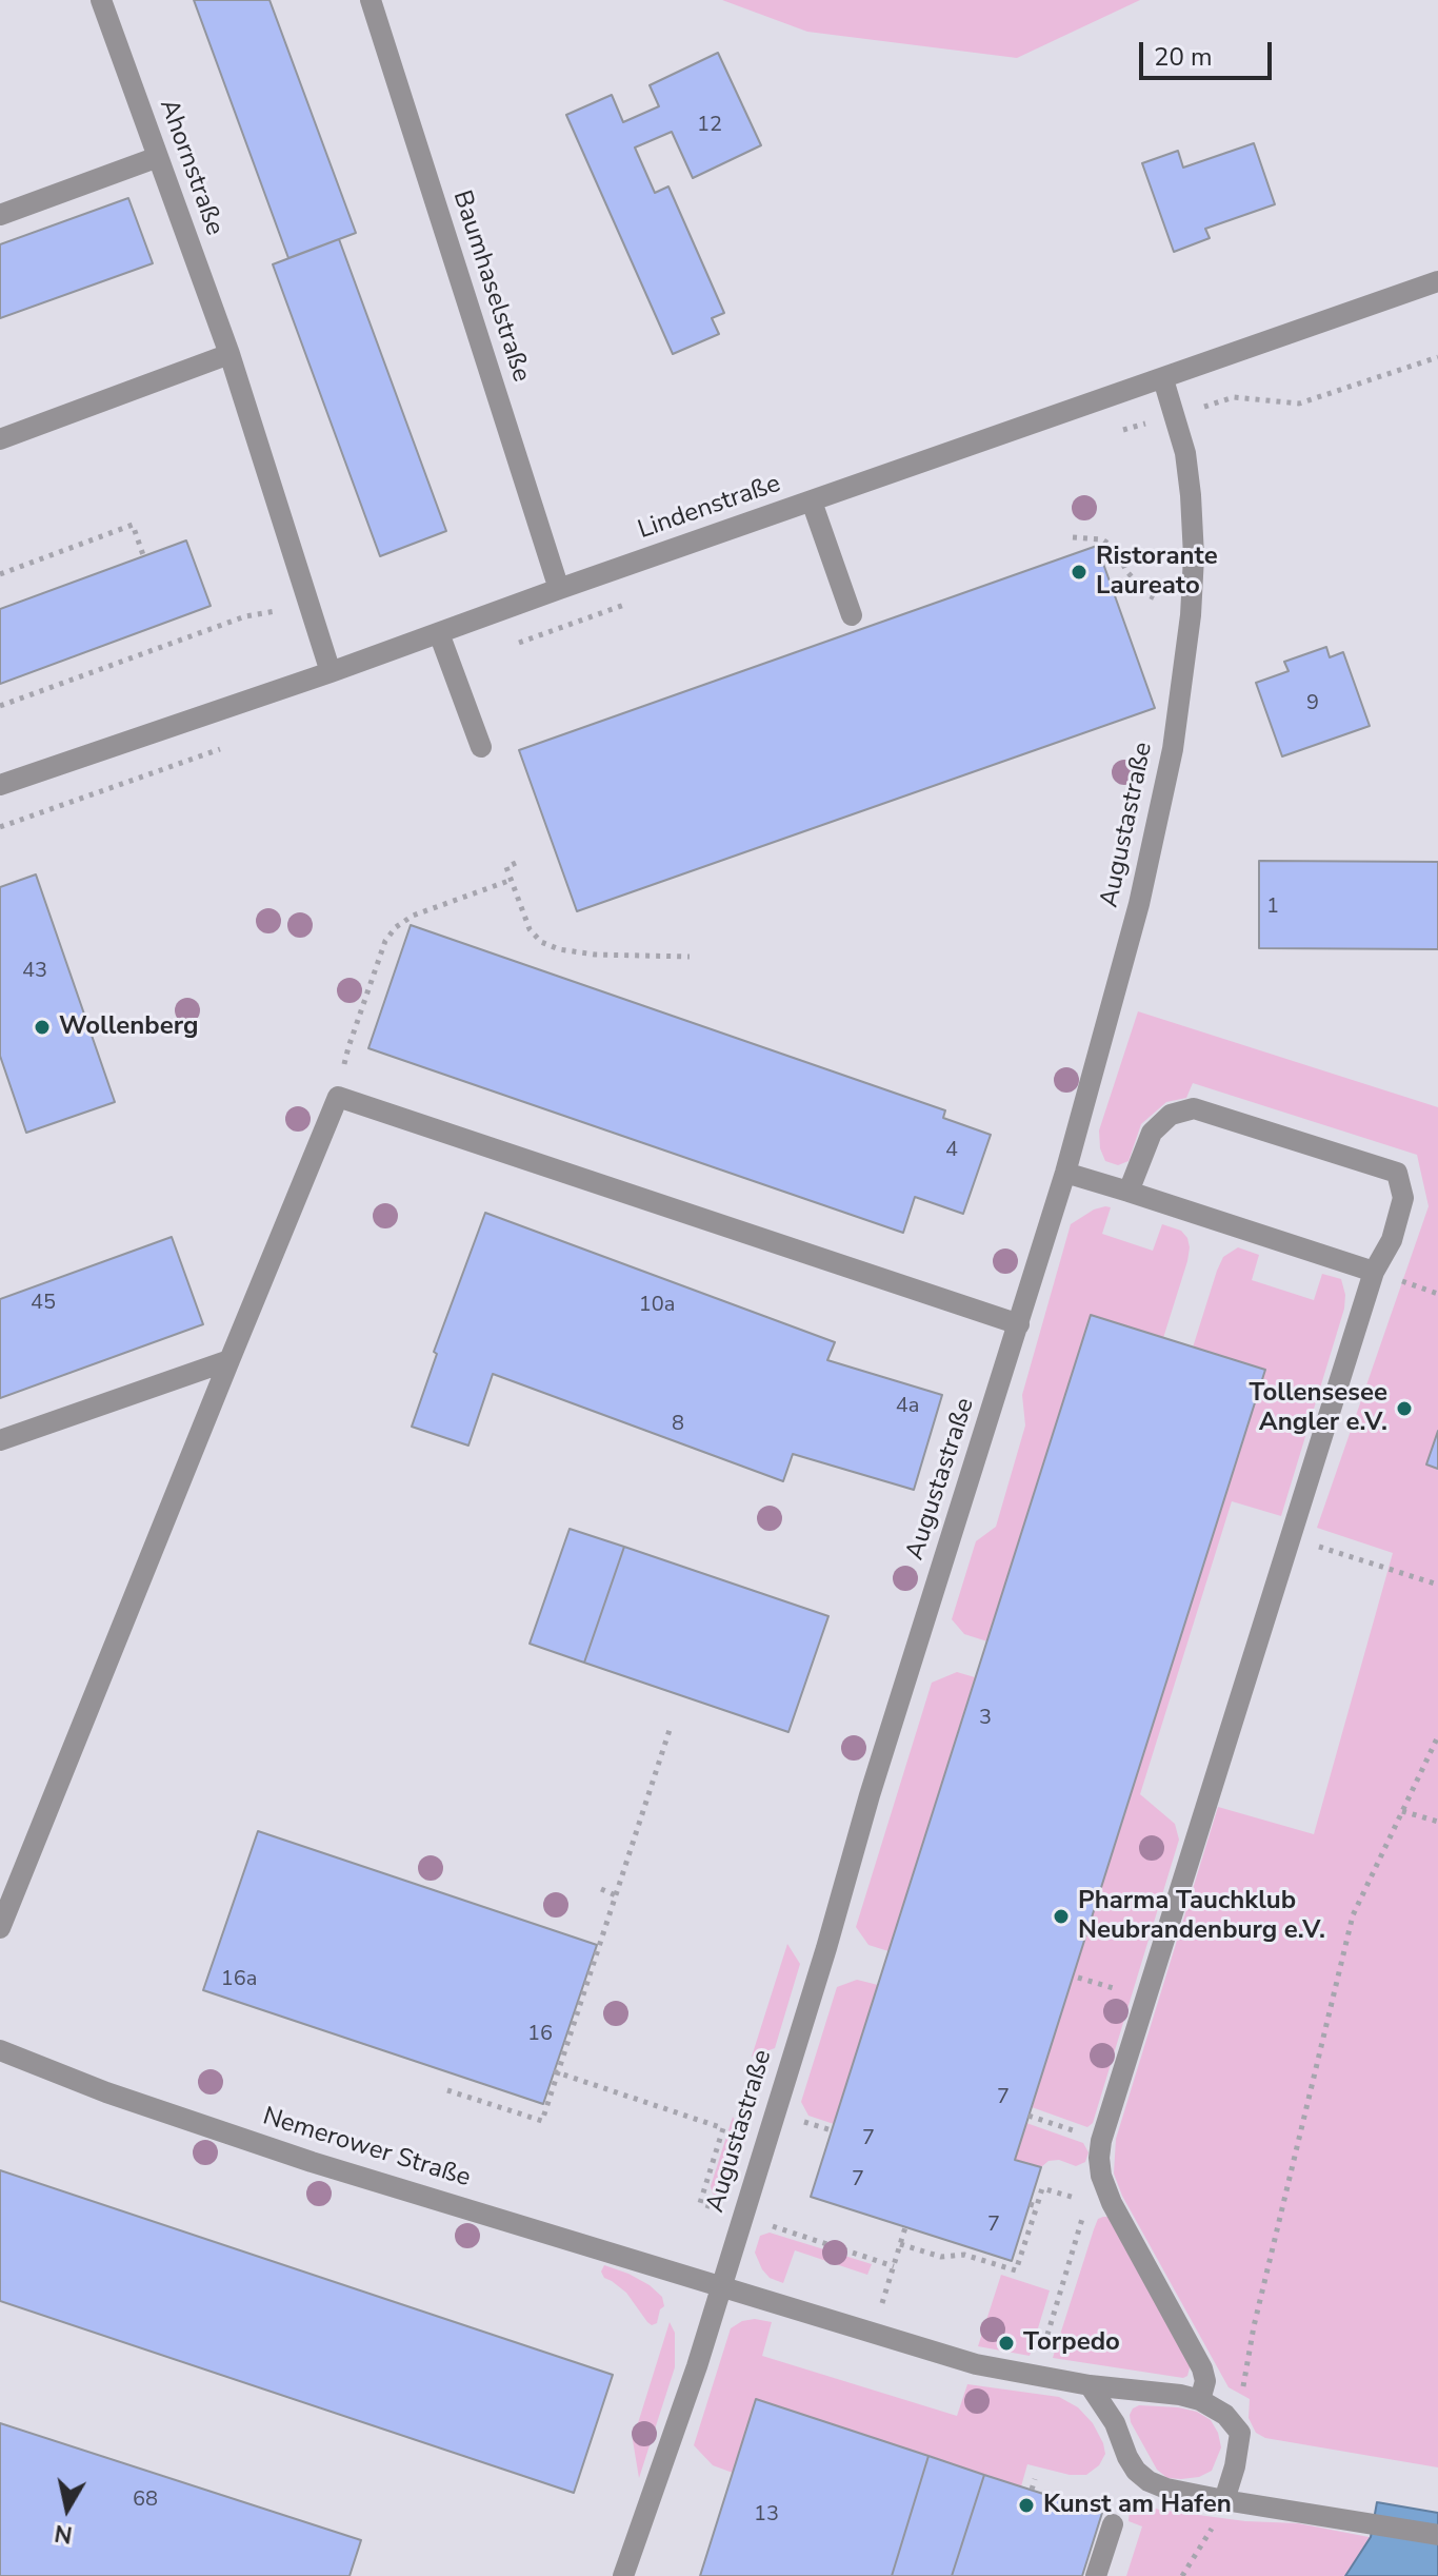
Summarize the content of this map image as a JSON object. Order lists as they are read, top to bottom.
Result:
{
  "streets": {
    "street": [
      "Ahornstraße",
      "Baumhaselstraße",
      "Lindenstraße",
      "Augustastraße",
      "Nemerower Straße"
    ]
  },
  "crossings": [
    ["Ahornstraße", "Lindenstraße"],
    ["Baumhaselstraße", "Lindenstraße"],
    ["Lindenstraße", "Augustastraße"],
    ["Augustastraße", "Nemerower Straße"]
  ],
  "places": [
    "Ristorante Laureato",
    "Wollenberg",
    "Tollensesee Angler e.V.",
    "Pharma Tauchklub Neubrandenburg e.V.",
    "Torpedo",
    "Kunst am Hafen"
  ],
  "house_numbers": [
    "12",
    "9",
    "1",
    "43",
    "4",
    "45",
    "10a",
    "4a",
    "8",
    "3",
    "16a",
    "16",
    "7",
    "7",
    "7",
    "7",
    "68",
    "13"
  ],
  "scale_bar": "20 m",
  "north": "bottom"
}
